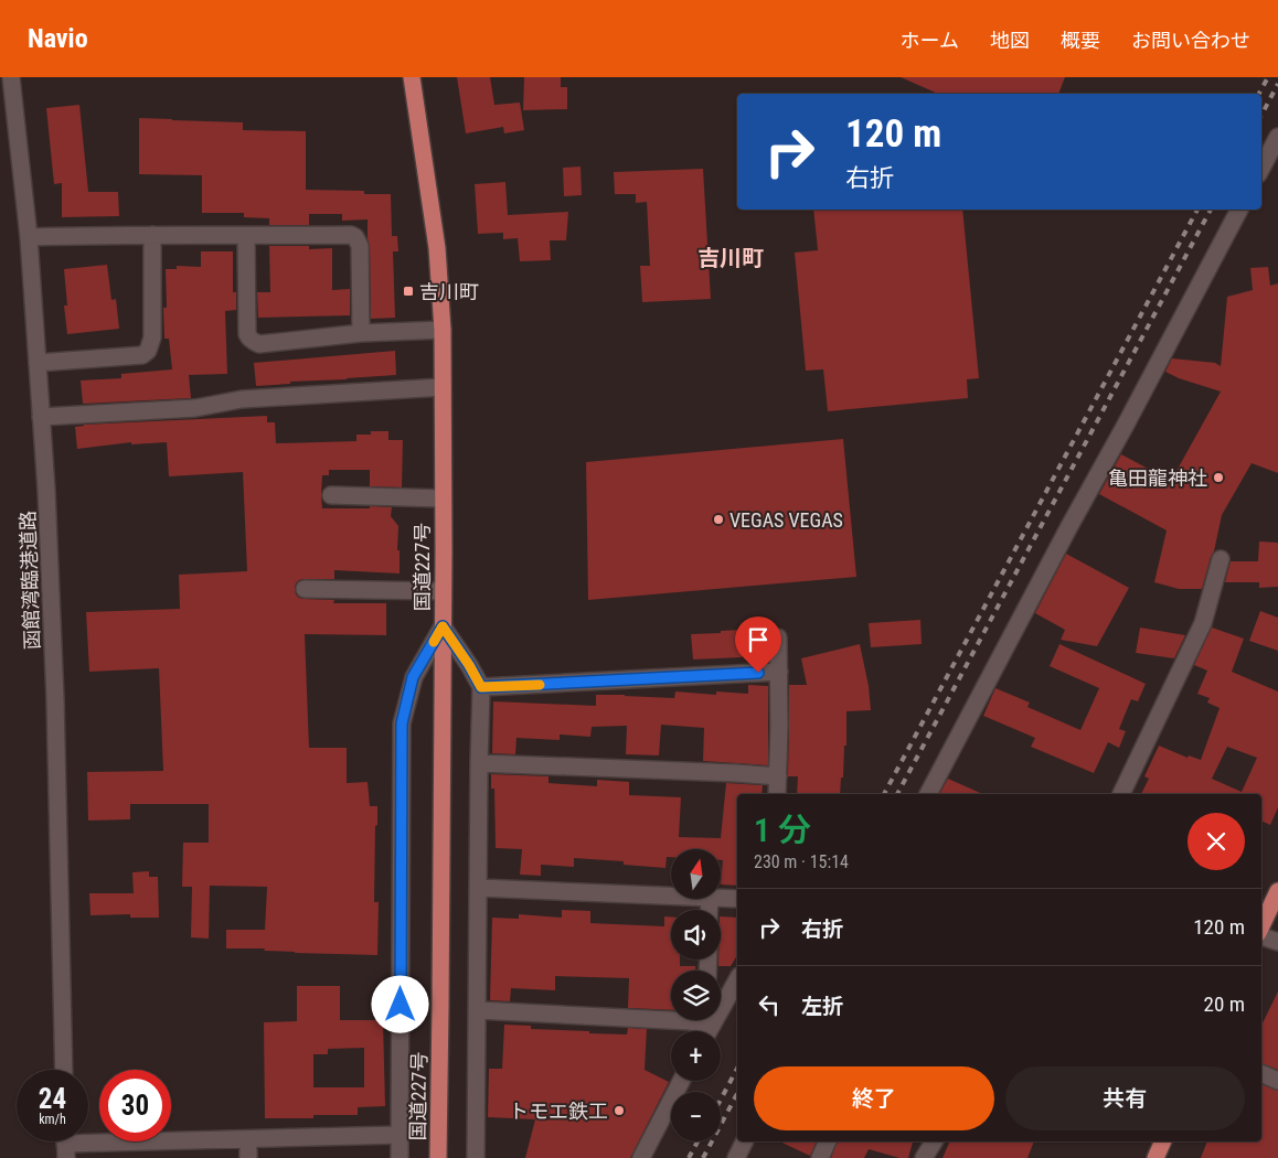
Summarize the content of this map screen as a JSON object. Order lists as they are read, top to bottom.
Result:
{
  "streets": {
    "highway": ["国道227号"],
    "street": ["函館湾臨港道路"]
  },
  "districts": ["吉川町"],
  "places": {
    "transit": ["吉川町"],
    "other": ["亀田龍神社", "VEGAS VEGAS", "トモエ鉄工"]
  },
  "north": "top",
  "page": {
    "header": "Navio",
    "nav": [
      "ホーム",
      "地図",
      "概要",
      "お問い合わせ"
    ],
    "turn": ["120 m", "右折"],
    "heading": ["1 分", "230 m · 15:14"],
    "map_buttons": ["+", "−"],
    "list": [
      {
        "name": "右折",
        "value": "120 m"
      },
      {
        "name": "左折",
        "value": "20 m"
      }
    ],
    "buttons": ["終了", "共有"],
    "speed": "24 km/h",
    "limit": "30"
  }
}
